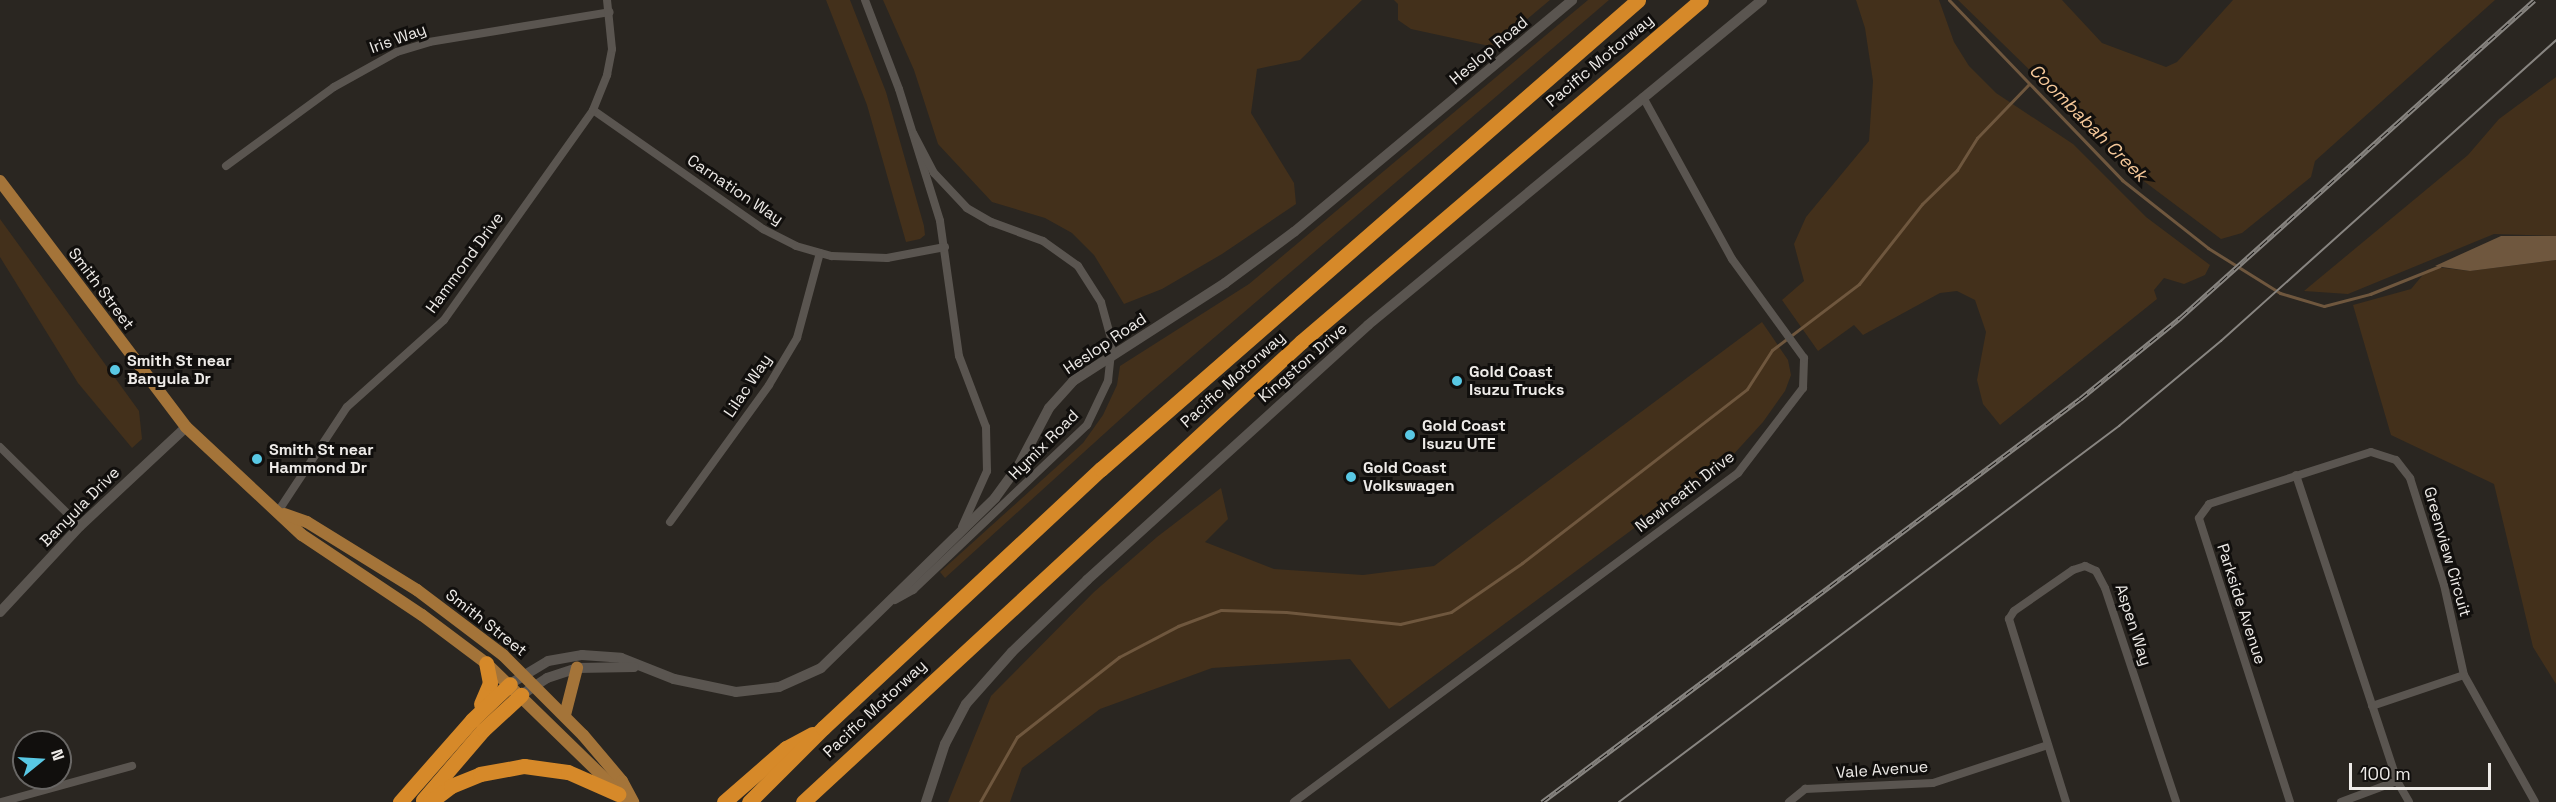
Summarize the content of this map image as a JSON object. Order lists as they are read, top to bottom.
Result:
{
  "streets": {
    "highway": ["Pacific Motorway"],
    "main road": ["Smith Street"],
    "street": [
      "Iris Way",
      "Heslop Road",
      "Carnation Way",
      "Hammond Drive",
      "Kingston Drive",
      "Lilac Way",
      "Hymix Road",
      "Newheath Drive",
      "Banyula Drive",
      "Greenview Circuit",
      "Parkside Avenue",
      "Aspen Way",
      "Vale Avenue"
    ]
  },
  "crossings": [
    ["Iris Way", "Hammond Drive"],
    ["Heslop Road", "Smith Street"],
    ["Heslop Road", "Hymix Road"],
    ["Carnation Way", "Hammond Drive"],
    ["Carnation Way", "Lilac Way"],
    ["Carnation Way", "Hymix Road"],
    ["Hammond Drive", "Smith Street"],
    ["Smith Street", "Banyula Drive"],
    ["Kingston Drive", "Newheath Drive"],
    ["Greenview Circuit", "Parkside Avenue"],
    ["Aspen Way", "Vale Avenue"]
  ],
  "water": ["Coombabah Creek"],
  "places": [
    "Smith St near Banyula Dr",
    "Gold Coast Isuzu Trucks",
    "Gold Coast Isuzu UTE",
    "Smith St near Hammond Dr",
    "Gold Coast Volkswagen"
  ],
  "scale_bar": "100 m",
  "north": "right"
}
